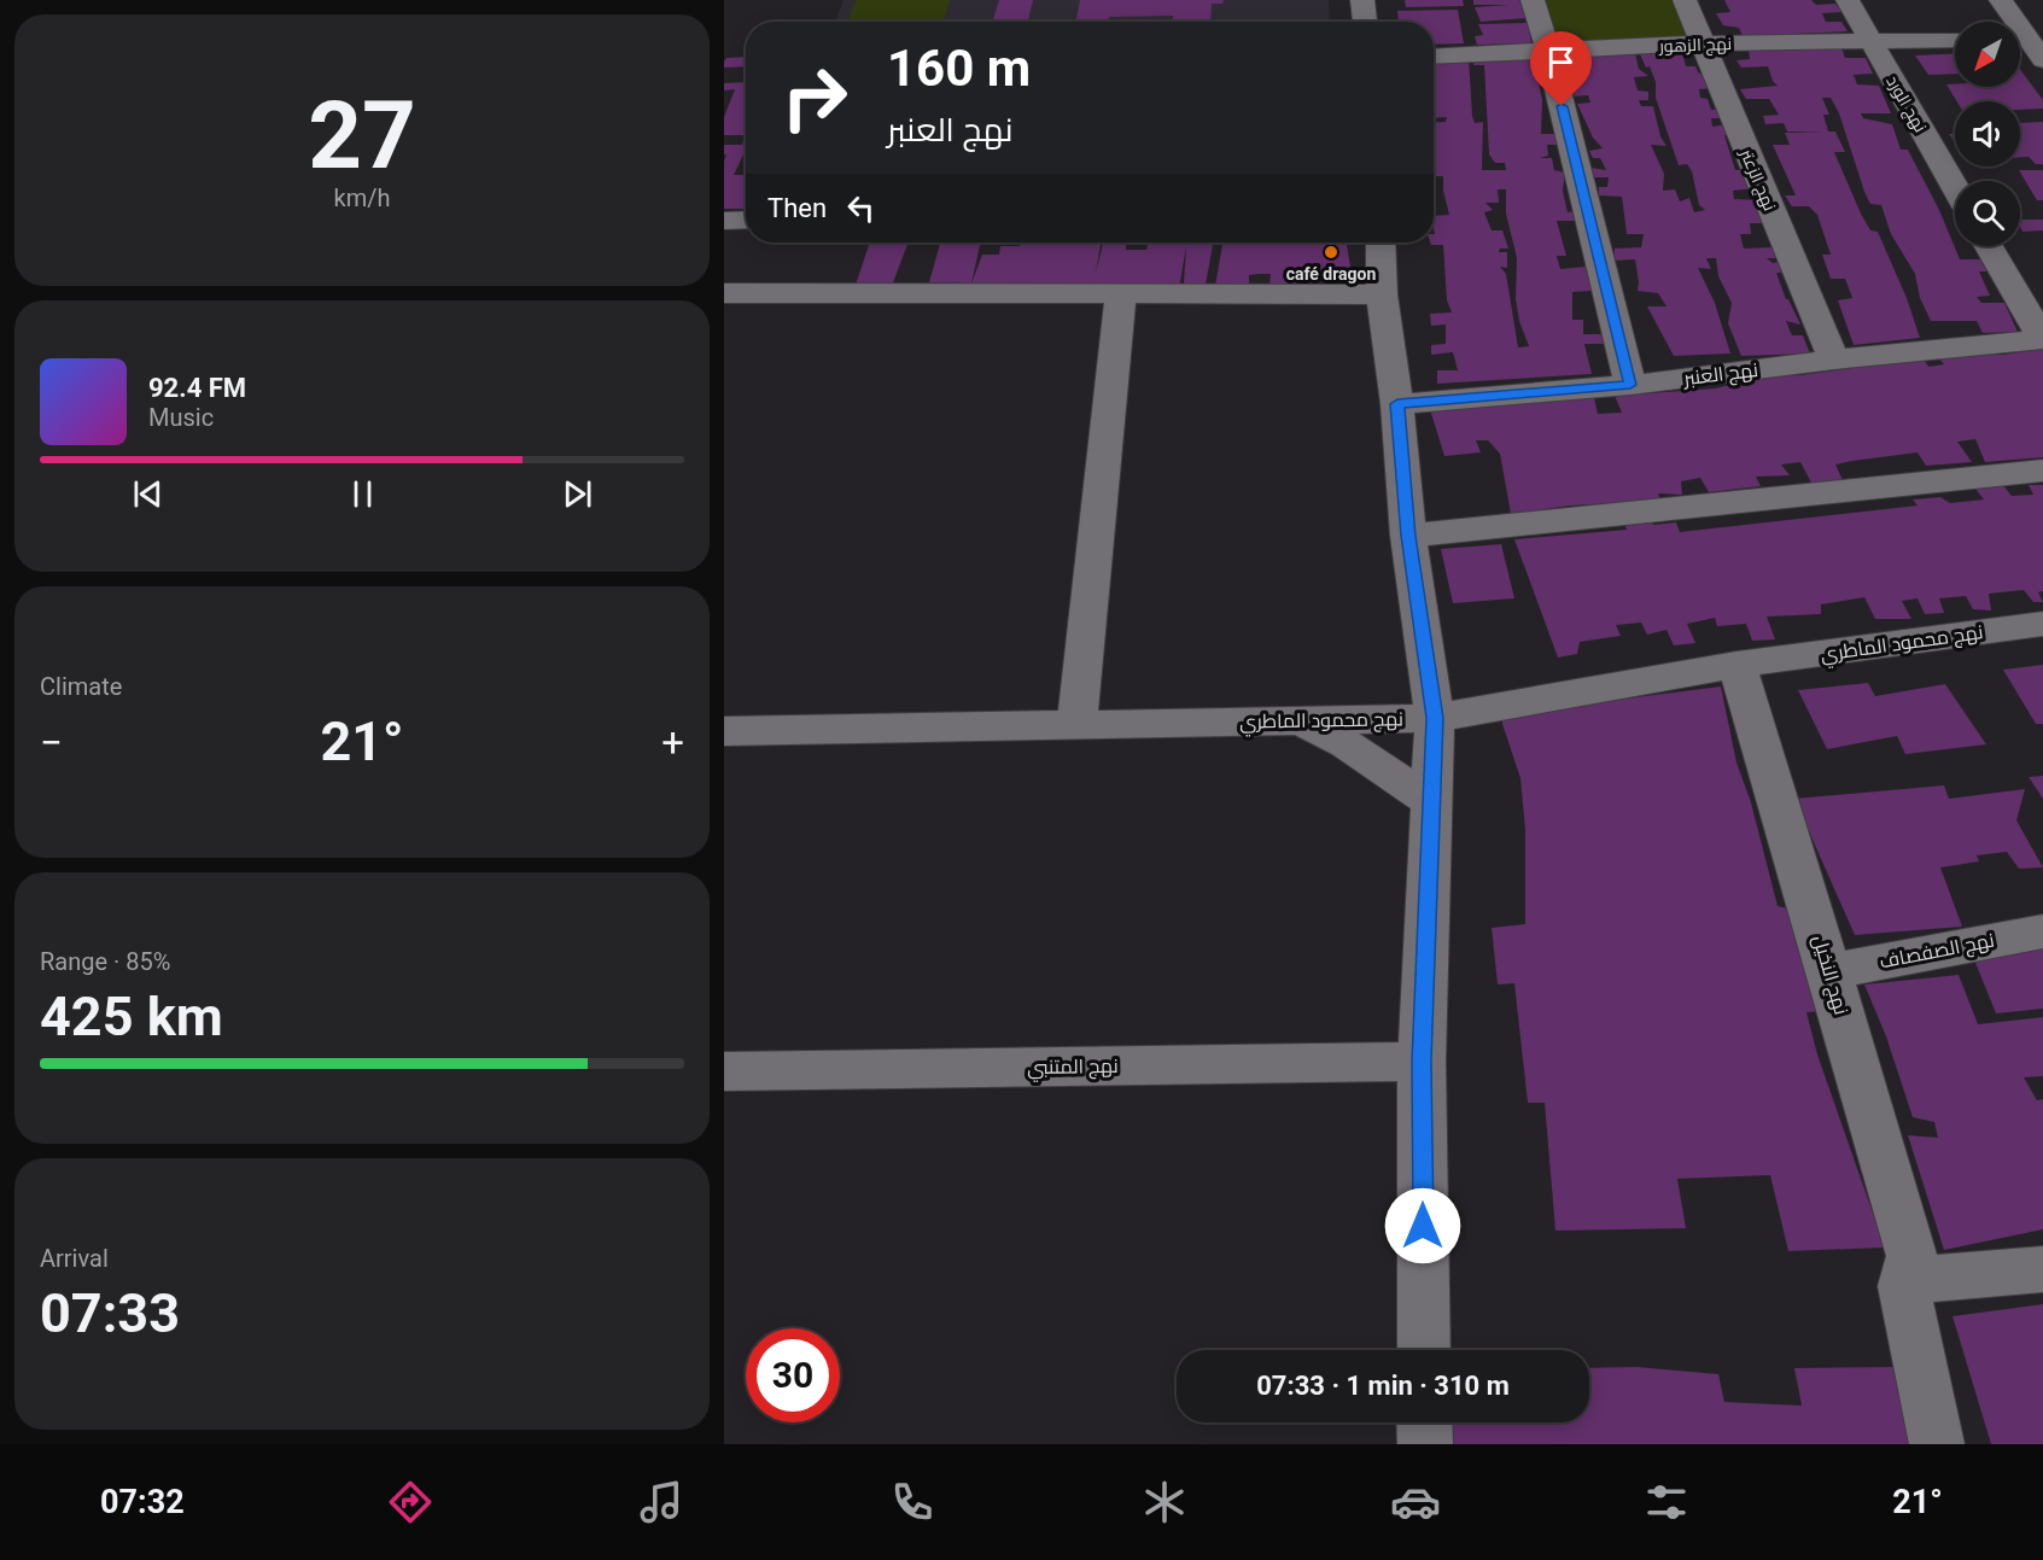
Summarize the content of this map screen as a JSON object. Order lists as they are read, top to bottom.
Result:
{
  "streets": {
    "street": [
      "نهج الزهور",
      "نهج الورد",
      "نهج الزعتر",
      "نهج العنبر",
      "نهج محمود الماطري",
      "نهج الصفصاف",
      "نهج النخيل",
      "نهج المتنبي"
    ]
  },
  "crossings": [
    ["نهج الزهور", "نهج الورد"],
    ["نهج الزهور", "نهج الزعتر"],
    ["نهج الزعتر", "نهج العنبر"],
    ["نهج محمود الماطري", "نهج النخيل"],
    ["نهج الصفصاف", "نهج النخيل"]
  ],
  "places": ["café dragon"],
  "north": "bottom left",
  "page": {
    "tile": [
      ["27", "km/h"],
      "Climate",
      ["Range · 85%", "425 km"],
      ["Arrival", "07:33"]
    ],
    "turn": ["160 m", "نهج العنبر"],
    "then": "Then",
    "song": ["92.4 FM", "Music"],
    "heat": ["−", "21°", "+"],
    "limit": "30",
    "trip": "07:33 · 1 min · 310 m",
    "tabs": ["07:32", "21°"]
  }
}
